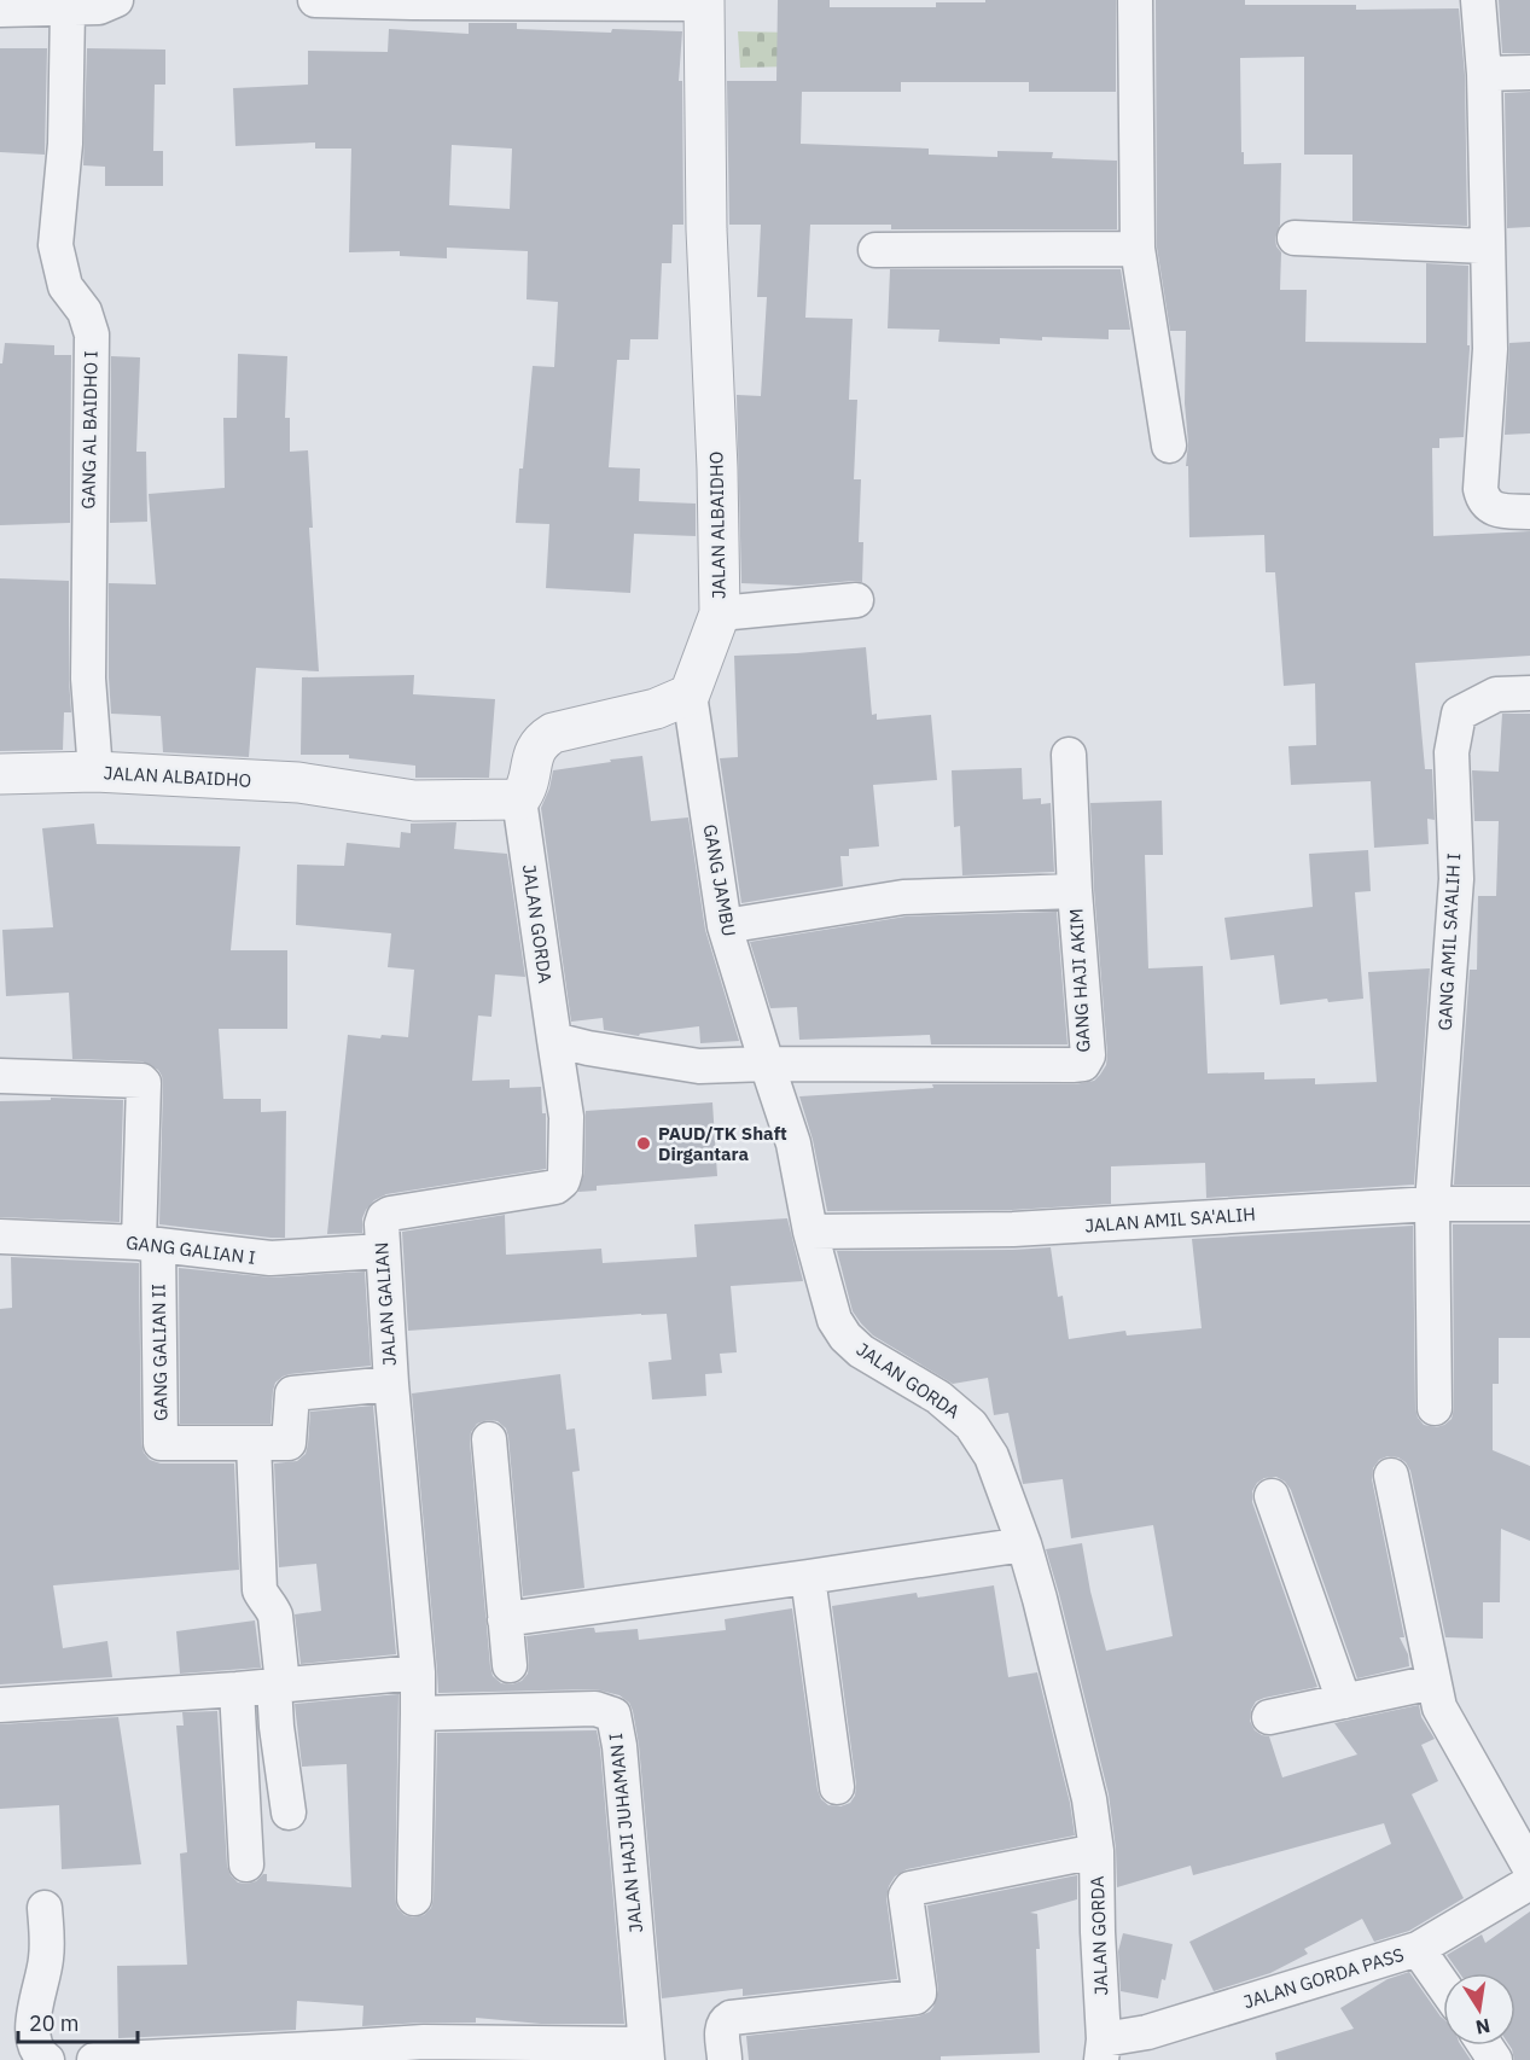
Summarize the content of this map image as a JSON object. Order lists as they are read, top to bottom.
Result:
{
  "streets": {
    "street": [
      "GANG AL BAIDHO I",
      "JALAN ALBAIDHO",
      "GANG JAMBU",
      "JALAN GORDA",
      "GANG AMIL SA'ALIH I",
      "GANG HAJI AKIM",
      "JALAN AMIL SA'ALIH",
      "GANG GALIAN I",
      "JALAN GALIAN",
      "GANG GALIAN II",
      "JALAN HAJI JUHAMAN I",
      "JALAN GORDA PASS"
    ]
  },
  "crossings": [
    ["GANG AL BAIDHO I", "JALAN ALBAIDHO"],
    ["JALAN ALBAIDHO", "GANG JAMBU"],
    ["JALAN ALBAIDHO", "JALAN GORDA"],
    ["GANG JAMBU", "JALAN GORDA"],
    ["GANG JAMBU", "GANG HAJI AKIM"],
    ["JALAN GORDA", "GANG HAJI AKIM"],
    ["JALAN GORDA", "JALAN AMIL SA'ALIH"],
    ["JALAN GORDA", "JALAN GALIAN"],
    ["JALAN GORDA", "JALAN GORDA PASS"],
    ["GANG AMIL SA'ALIH I", "JALAN AMIL SA'ALIH"],
    ["GANG GALIAN I", "JALAN GALIAN"],
    ["GANG GALIAN I", "GANG GALIAN II"],
    ["JALAN GALIAN", "GANG GALIAN II"]
  ],
  "places": ["PAUD/TK Shaft Dirgantara"],
  "scale_bar": "20 m",
  "north": "bottom"
}
